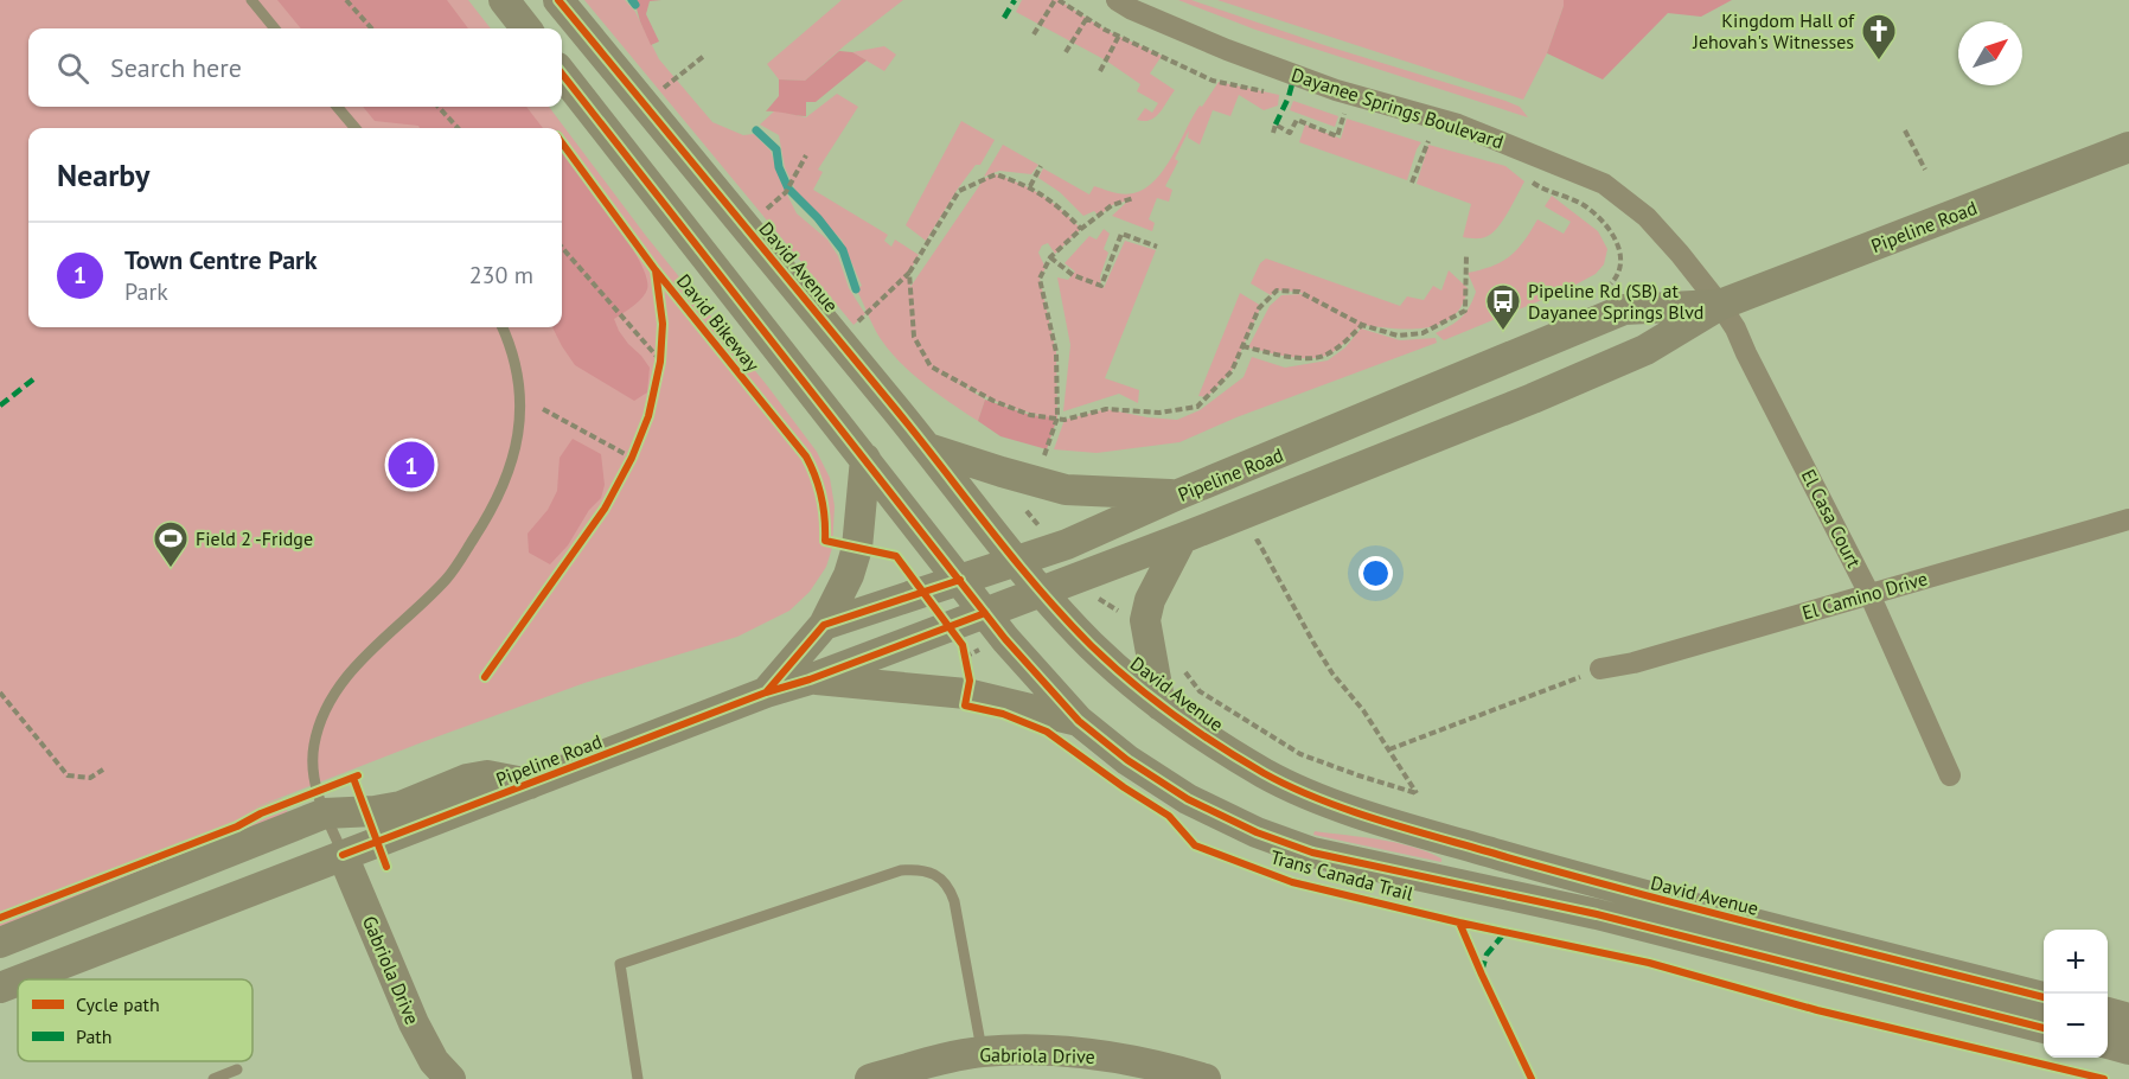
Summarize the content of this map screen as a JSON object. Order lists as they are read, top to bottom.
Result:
{
  "streets": {
    "main road": ["Pipeline Road", "David Avenue", "Gabriola Drive"],
    "street": ["Dayanee Springs Boulevard", "El Casa Court", "El Camino Drive"],
    "cycle path": ["David Bikeway", "Trans Canada Trail"]
  },
  "crossings": [
    ["Dayanee Springs Boulevard", "Pipeline Road"],
    ["Dayanee Springs Boulevard", "El Casa Court"],
    ["Pipeline Road", "David Avenue"],
    ["Pipeline Road", "El Casa Court"],
    ["Pipeline Road", "Gabriola Drive"],
    ["El Casa Court", "El Camino Drive"]
  ],
  "places": {
    "church": ["Kingdom Hall of Jehovah's Witnesses"],
    "bus stop": ["Pipeline Rd (SB) at Dayanee Springs Blvd"],
    "sports": ["Field 2 -Fridge"]
  },
  "legend": ["Cycle path", "Path"],
  "north": "top right",
  "page": {
    "search": "Search here",
    "heading": "Nearby",
    "list": [
      {
        "mark": "1",
        "name": "Town Centre Park",
        "note": "Park",
        "value": "230 m"
      }
    ],
    "pins": "1",
    "map_buttons": ["+", "−"]
  }
}
